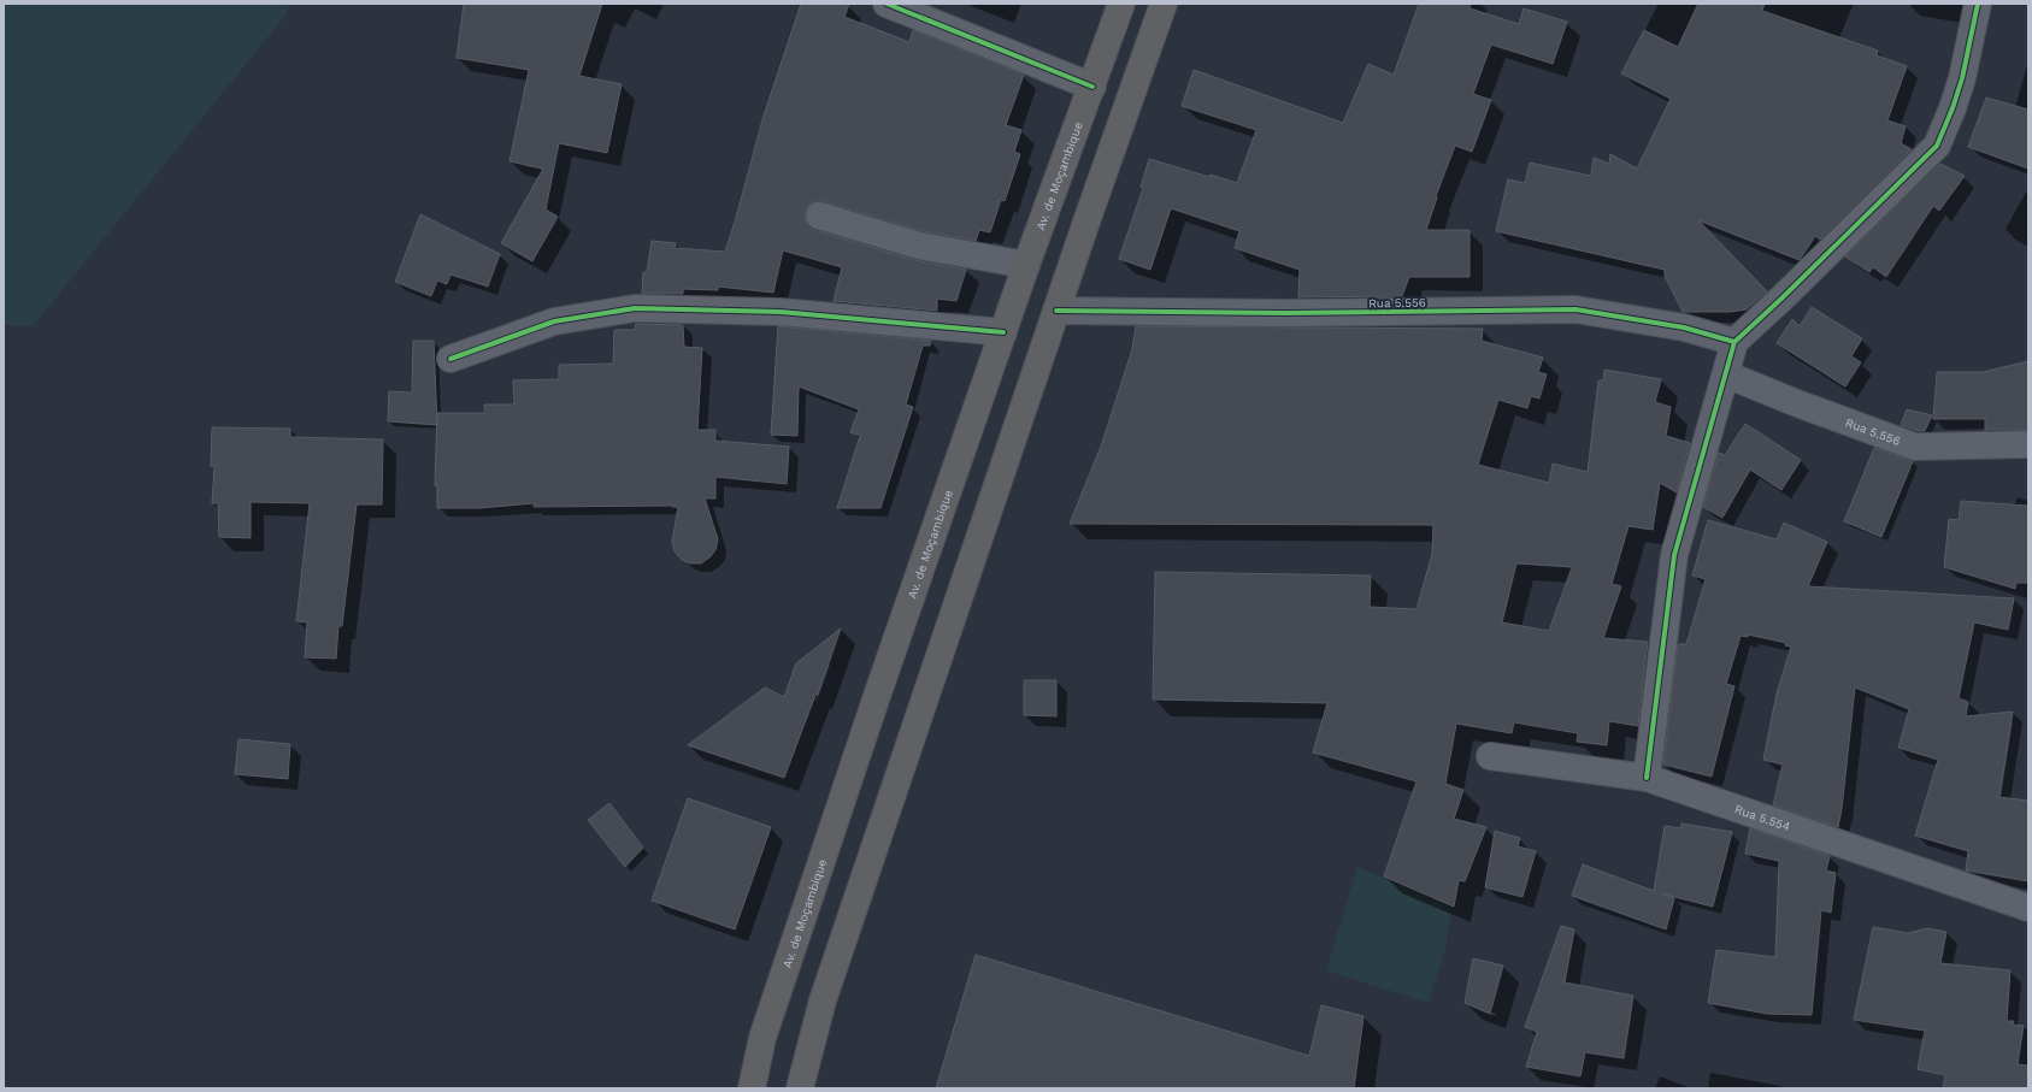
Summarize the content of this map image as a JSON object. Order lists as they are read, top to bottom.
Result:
{
  "streets": {
    "highway": ["Av. de Moçambique"],
    "street": ["Rua 5.556", "Rua 5.554"]
  }
}
